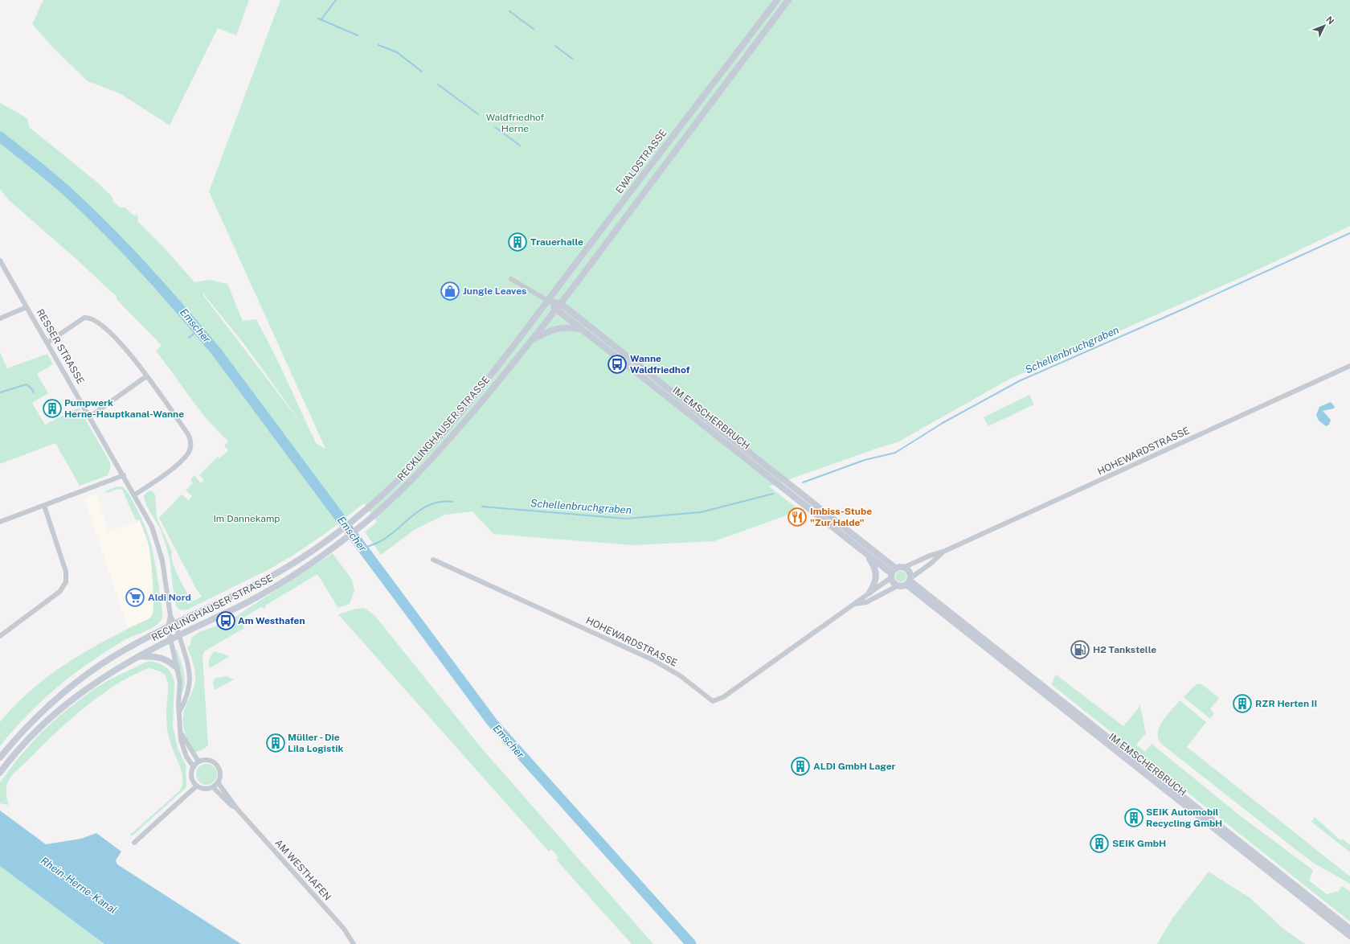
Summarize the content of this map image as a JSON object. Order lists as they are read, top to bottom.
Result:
{
  "streets": {
    "main road": ["EWALDSTRASSE", "IM EMSCHERBRUCH", "RECKLINGHAUSER STRASSE"],
    "street": ["RESSER STRASSE", "HOHEWARDSTRASSE", "AM WESTHAFEN"]
  },
  "crossings": [
    ["EWALDSTRASSE", "IM EMSCHERBRUCH"],
    ["EWALDSTRASSE", "RECKLINGHAUSER STRASSE"],
    ["RESSER STRASSE", "RECKLINGHAUSER STRASSE"],
    ["IM EMSCHERBRUCH", "RECKLINGHAUSER STRASSE"],
    ["IM EMSCHERBRUCH", "HOHEWARDSTRASSE"]
  ],
  "water": ["Emscher", "Schellenbruchgraben", "Rhein-Herne-Kanal"],
  "parks": ["Waldfriedhof Herne", "Im Dannekamp"],
  "places": {
    "building": [
      "Trauerhalle",
      "Pumpwerk Herne-Hauptkanal-Wanne",
      "RZR Herten II",
      "Müller - Die Lila Logistik",
      "ALDI GmbH Lager",
      "SEIK Automobil Recycling GmbH",
      "SEIK GmbH"
    ],
    "shop": ["Jungle Leaves"],
    "bus stop": ["Wanne Waldfriedhof", "Am Westhafen"],
    "restaurant": ["Imbiss-Stube \"Zur Halde\""],
    "supermarket": ["Aldi Nord"],
    "fuel station": ["H2 Tankstelle"]
  },
  "north": "top right"
}
